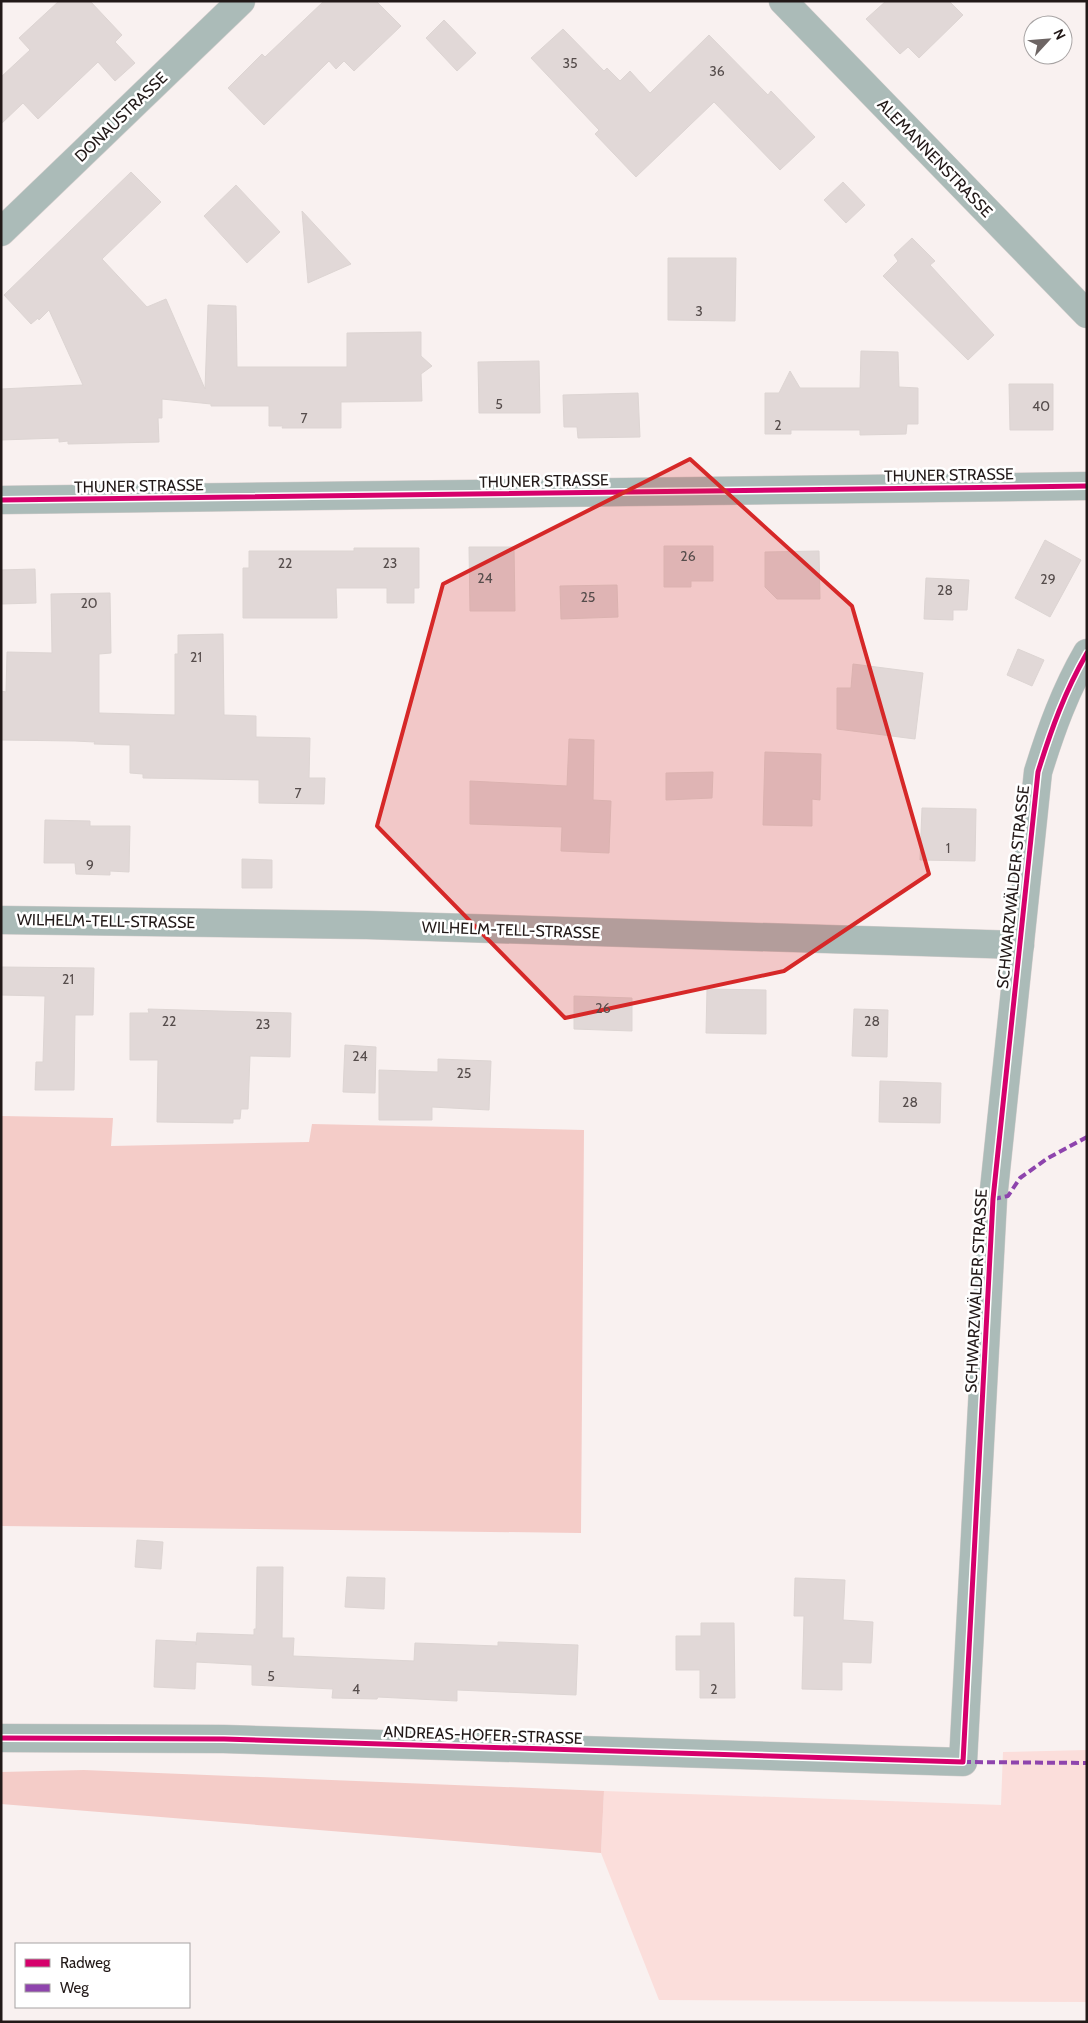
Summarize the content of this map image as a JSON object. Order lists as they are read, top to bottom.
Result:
{
  "streets": {
    "street": [
      "DONAUSTRASSE",
      "ALEMANNENSTRASSE",
      "THUNER STRASSE",
      "SCHWARZWÄLDER STRASSE",
      "WILHELM-TELL-STRASSE",
      "ANDREAS-HOFER-STRASSE"
    ]
  },
  "crossings": [
    ["SCHWARZWÄLDER STRASSE", "WILHELM-TELL-STRASSE"],
    ["SCHWARZWÄLDER STRASSE", "ANDREAS-HOFER-STRASSE"]
  ],
  "house_numbers": [
    "35",
    "36",
    "3",
    "5",
    "40",
    "7",
    "2",
    "26",
    "22",
    "23",
    "24",
    "29",
    "28",
    "25",
    "20",
    "21",
    "7",
    "1",
    "9",
    "21",
    "26",
    "22",
    "28",
    "23",
    "24",
    "25",
    "28",
    "5",
    "4",
    "2"
  ],
  "legend": ["Radweg", "Weg"],
  "north": "top right"
}
